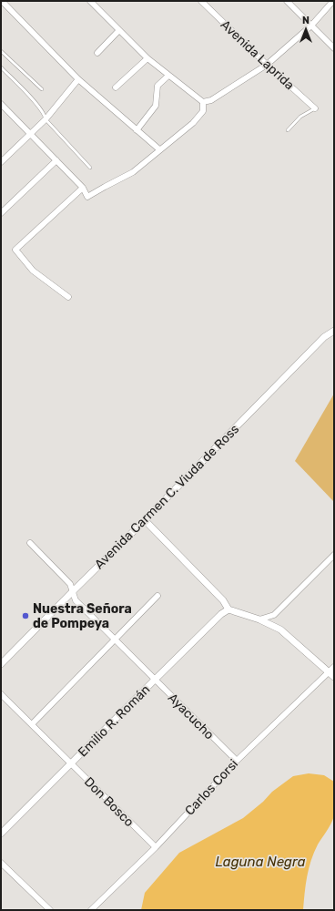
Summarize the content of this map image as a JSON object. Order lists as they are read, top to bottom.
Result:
{
  "streets": {
    "street": [
      "Avenida Laprida",
      "Avenida Carmen C. Viuda de Ross",
      "Ayacucho",
      "Emilio R. Román",
      "Carlos Corsi",
      "Don Bosco"
    ]
  },
  "crossings": [
    ["Avenida Carmen C. Viuda de Ross", "Ayacucho"],
    ["Ayacucho", "Emilio R. Román"],
    ["Ayacucho", "Carlos Corsi"],
    ["Emilio R. Román", "Don Bosco"],
    ["Carlos Corsi", "Don Bosco"]
  ],
  "water": ["Laguna Negra"],
  "places": ["Nuestra Señora de Pompeya"],
  "north": "top"
}
